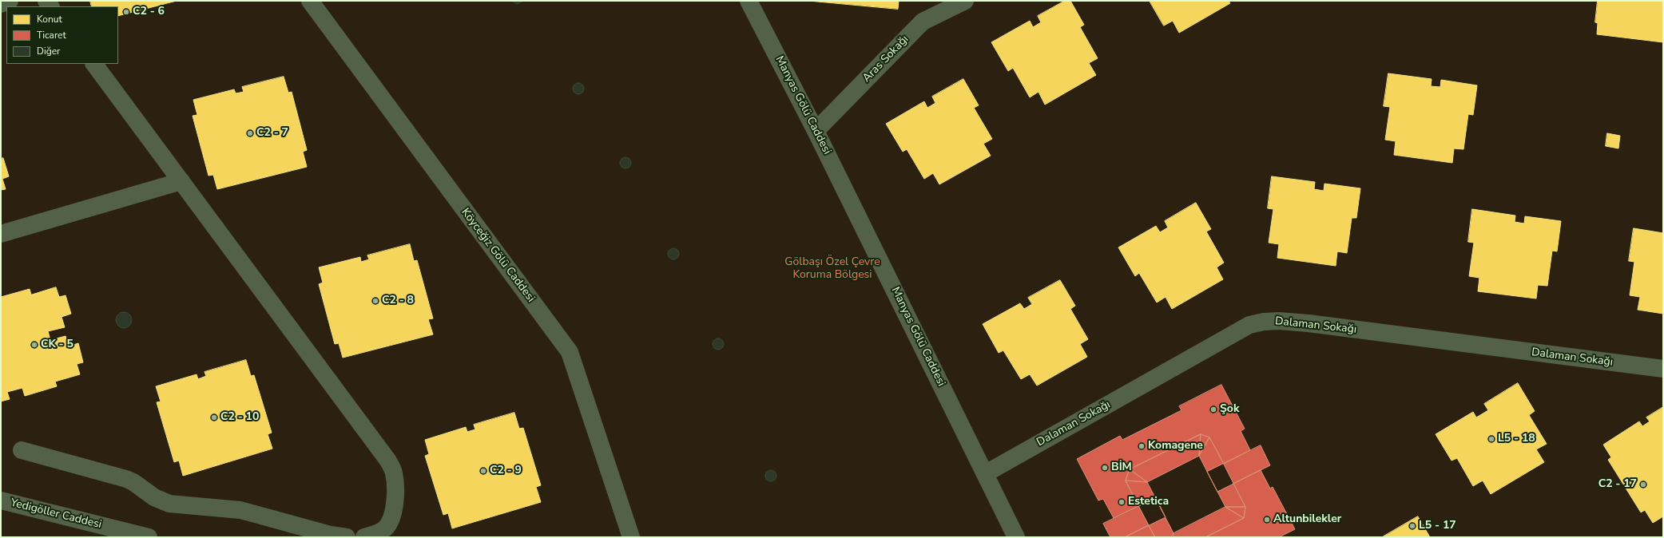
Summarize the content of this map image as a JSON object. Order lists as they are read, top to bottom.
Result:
{
  "streets": {
    "street": [
      "Aras Sokağı",
      "Manyas Gölü Caddesi",
      "Köyceğiz Gölü Caddesi",
      "Dalaman Sokağı",
      "Yedigöller Caddesi"
    ]
  },
  "crossings": [
    ["Aras Sokağı", "Manyas Gölü Caddesi"],
    ["Manyas Gölü Caddesi", "Dalaman Sokağı"]
  ],
  "parks": ["Gölbaşı Özel Çevre Koruma Bölgesi"],
  "places": [
    "C2 - 6",
    "C2 - 7",
    "C2 - 8",
    "CK - 5",
    "Şok",
    "C2 - 10",
    "L5 - 18",
    "Komagene",
    "BİM",
    "C2 - 9",
    "C2 - 17",
    "Estetica",
    "Altunbilekler",
    "L5 - 17"
  ],
  "legend": ["Konut", "Ticaret", "Diğer"]
}
